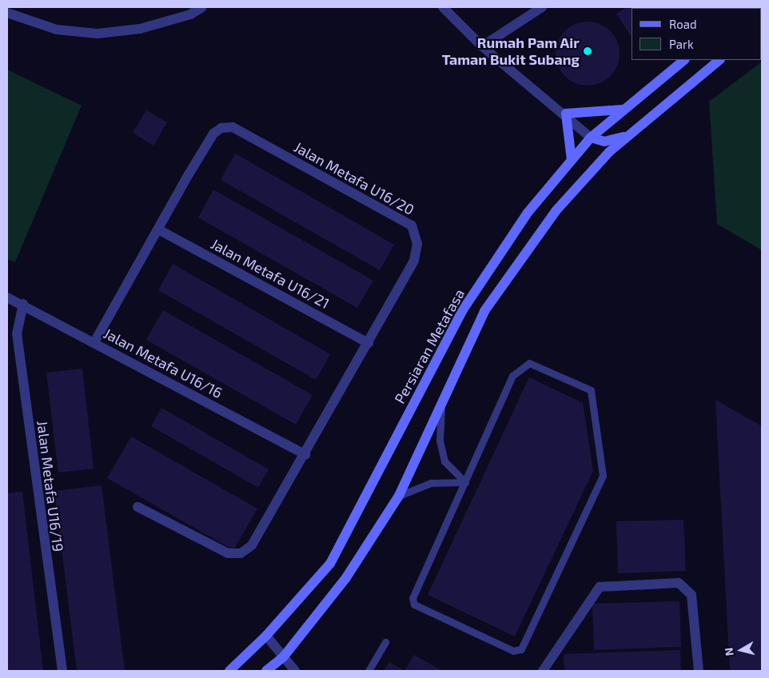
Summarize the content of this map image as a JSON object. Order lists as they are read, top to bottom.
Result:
{
  "streets": {
    "main road": ["Persiaran Metafasa"],
    "street": [
      "Jalan Metafa U16/20",
      "Jalan Metafa U16/21",
      "Jalan Metafa U16/16",
      "Jalan Metafa U16/19"
    ]
  },
  "crossings": [
    ["Jalan Metafa U16/20", "Jalan Metafa U16/21"],
    ["Jalan Metafa U16/20", "Jalan Metafa U16/16"],
    ["Jalan Metafa U16/16", "Jalan Metafa U16/19"]
  ],
  "places": ["Rumah Pam Air Taman Bukit Subang"],
  "legend": ["Road", "Park"],
  "north": "left"
}
